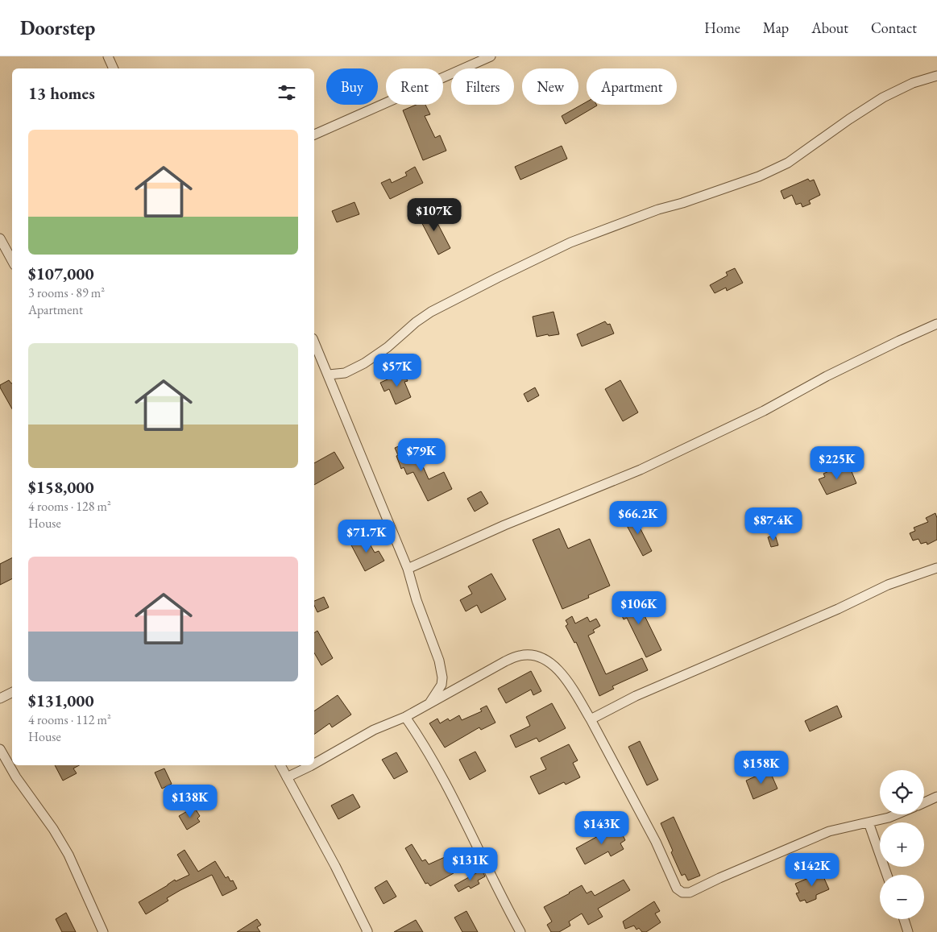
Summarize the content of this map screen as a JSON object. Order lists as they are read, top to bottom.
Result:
{
  "page": {
    "header": "Doorstep",
    "nav": [
      "Home",
      "Map",
      "About",
      "Contact"
    ],
    "chip": [
      "Buy",
      "Rent",
      "Filters",
      "New",
      "Apartment"
    ],
    "heading": "13 homes",
    "list": [
      {
        "name": "$107,000",
        "note": "3 rooms · 89 m² · Apartment"
      },
      {
        "name": "$158,000",
        "note": "4 rooms · 128 m² · House"
      },
      {
        "name": "$131,000",
        "note": "4 rooms · 112 m² · House"
      }
    ],
    "price": [
      "$107K",
      "$57K",
      "$79K",
      "$225K",
      "$66.2K",
      "$87.4K",
      "$71.7K",
      "$106K",
      "$158K",
      "$138K",
      "$143K",
      "$131K",
      "$142K"
    ],
    "map_buttons": ["+", "−"]
  }
}
